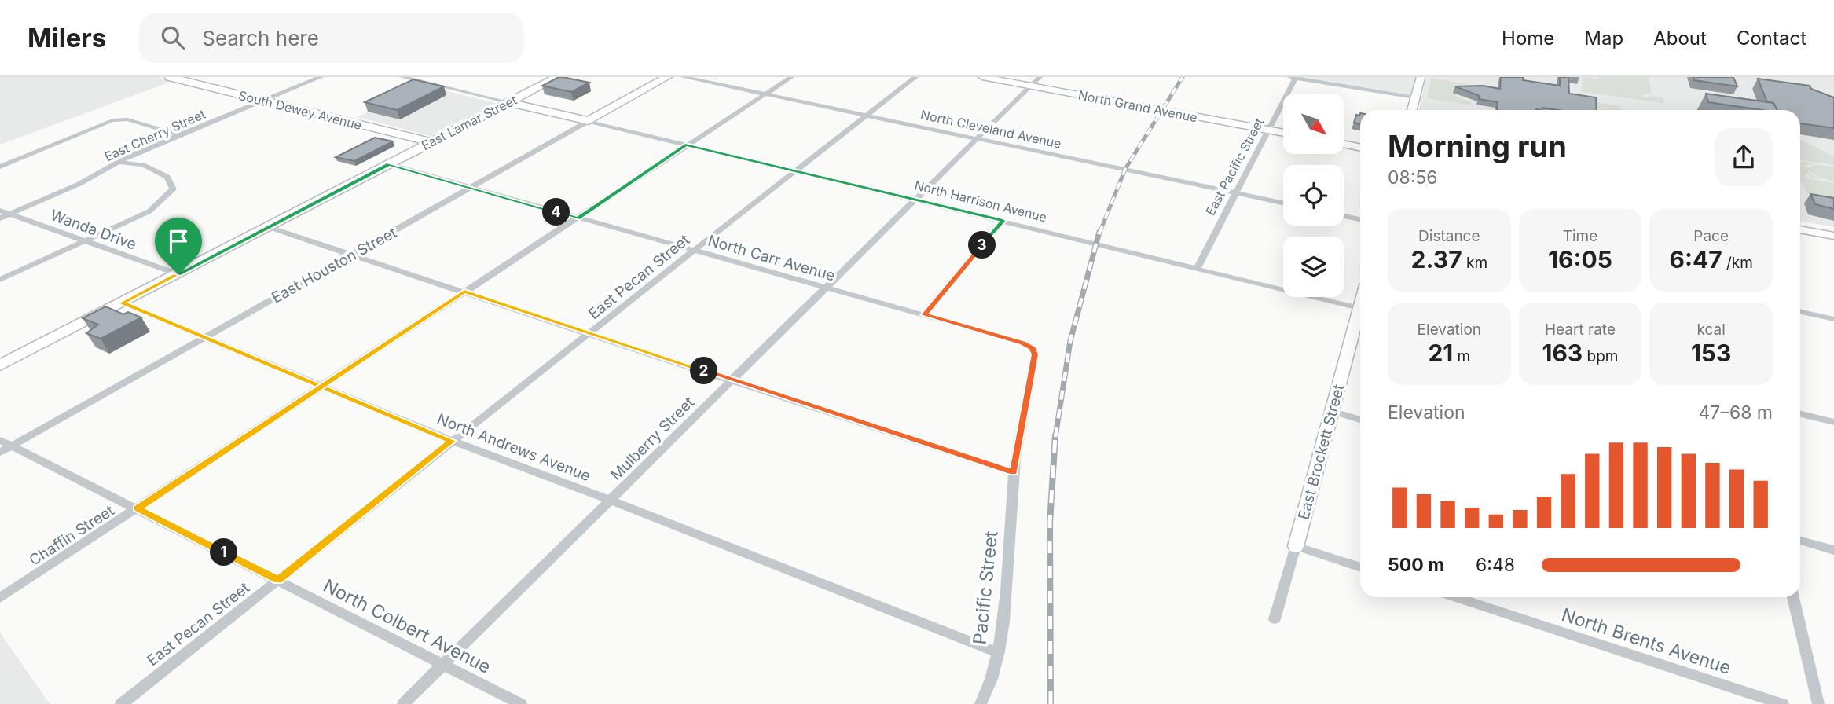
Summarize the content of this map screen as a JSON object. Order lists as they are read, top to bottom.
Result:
{
  "streets": {
    "main road": [
      "North Grand Avenue",
      "South Dewey Avenue",
      "East Lamar Street",
      "East Houston Street",
      "East Brockett Street"
    ],
    "street": [
      "North Cleveland Avenue",
      "East Cherry Street",
      "East Pacific Street",
      "North Harrison Avenue",
      "Wanda Drive",
      "North Carr Avenue",
      "East Pecan Street",
      "Mulberry Street",
      "North Andrews Avenue",
      "Chaffin Street",
      "Pacific Street",
      "North Colbert Avenue",
      "North Brents Avenue"
    ]
  },
  "crossings": [
    ["North Grand Avenue", "East Pacific Street"],
    ["North Grand Avenue", "Mulberry Street"],
    ["South Dewey Avenue", "East Lamar Street"],
    ["South Dewey Avenue", "East Cherry Street"],
    ["East Lamar Street", "Wanda Drive"],
    ["East Lamar Street", "North Andrews Avenue"],
    ["North Cleveland Avenue", "East Pacific Street"],
    ["North Cleveland Avenue", "East Pecan Street"],
    ["North Cleveland Avenue", "Mulberry Street"],
    ["North Cleveland Avenue", "Chaffin Street"],
    ["East Cherry Street", "Wanda Drive"],
    ["East Pacific Street", "North Harrison Avenue"],
    ["North Harrison Avenue", "East Houston Street"],
    ["North Harrison Avenue", "East Pecan Street"],
    ["North Harrison Avenue", "Mulberry Street"],
    ["North Harrison Avenue", "Chaffin Street"],
    ["North Carr Avenue", "East Houston Street"],
    ["North Carr Avenue", "East Pecan Street"],
    ["North Carr Avenue", "Mulberry Street"],
    ["North Carr Avenue", "Chaffin Street"],
    ["North Carr Avenue", "Pacific Street"],
    ["East Houston Street", "North Andrews Avenue"],
    ["East Houston Street", "North Colbert Avenue"],
    ["East Pecan Street", "North Andrews Avenue"],
    ["East Pecan Street", "North Colbert Avenue"],
    ["Mulberry Street", "North Andrews Avenue"],
    ["Mulberry Street", "North Colbert Avenue"],
    ["North Andrews Avenue", "Chaffin Street"],
    ["North Andrews Avenue", "Pacific Street"],
    ["Chaffin Street", "North Colbert Avenue"]
  ],
  "north": "bottom right",
  "page": {
    "header": "Milers",
    "search": "Search here",
    "nav": [
      "Home",
      "Map",
      "About",
      "Contact"
    ],
    "heading": ["Morning run", "08:56"],
    "pins": [
      "4",
      "3",
      "2",
      "1"
    ],
    "stats": [
      ["Distance", "2.37 km"],
      ["Time", "16:05"],
      ["Pace", "6:47 /km"],
      ["Elevation", "21 m"],
      ["Heart rate", "163 bpm"],
      ["kcal", "153"]
    ],
    "chart": ["Elevation", "47–68 m"],
    "list": [
      {
        "name": "500 m",
        "note": "6:48"
      }
    ]
  }
}
